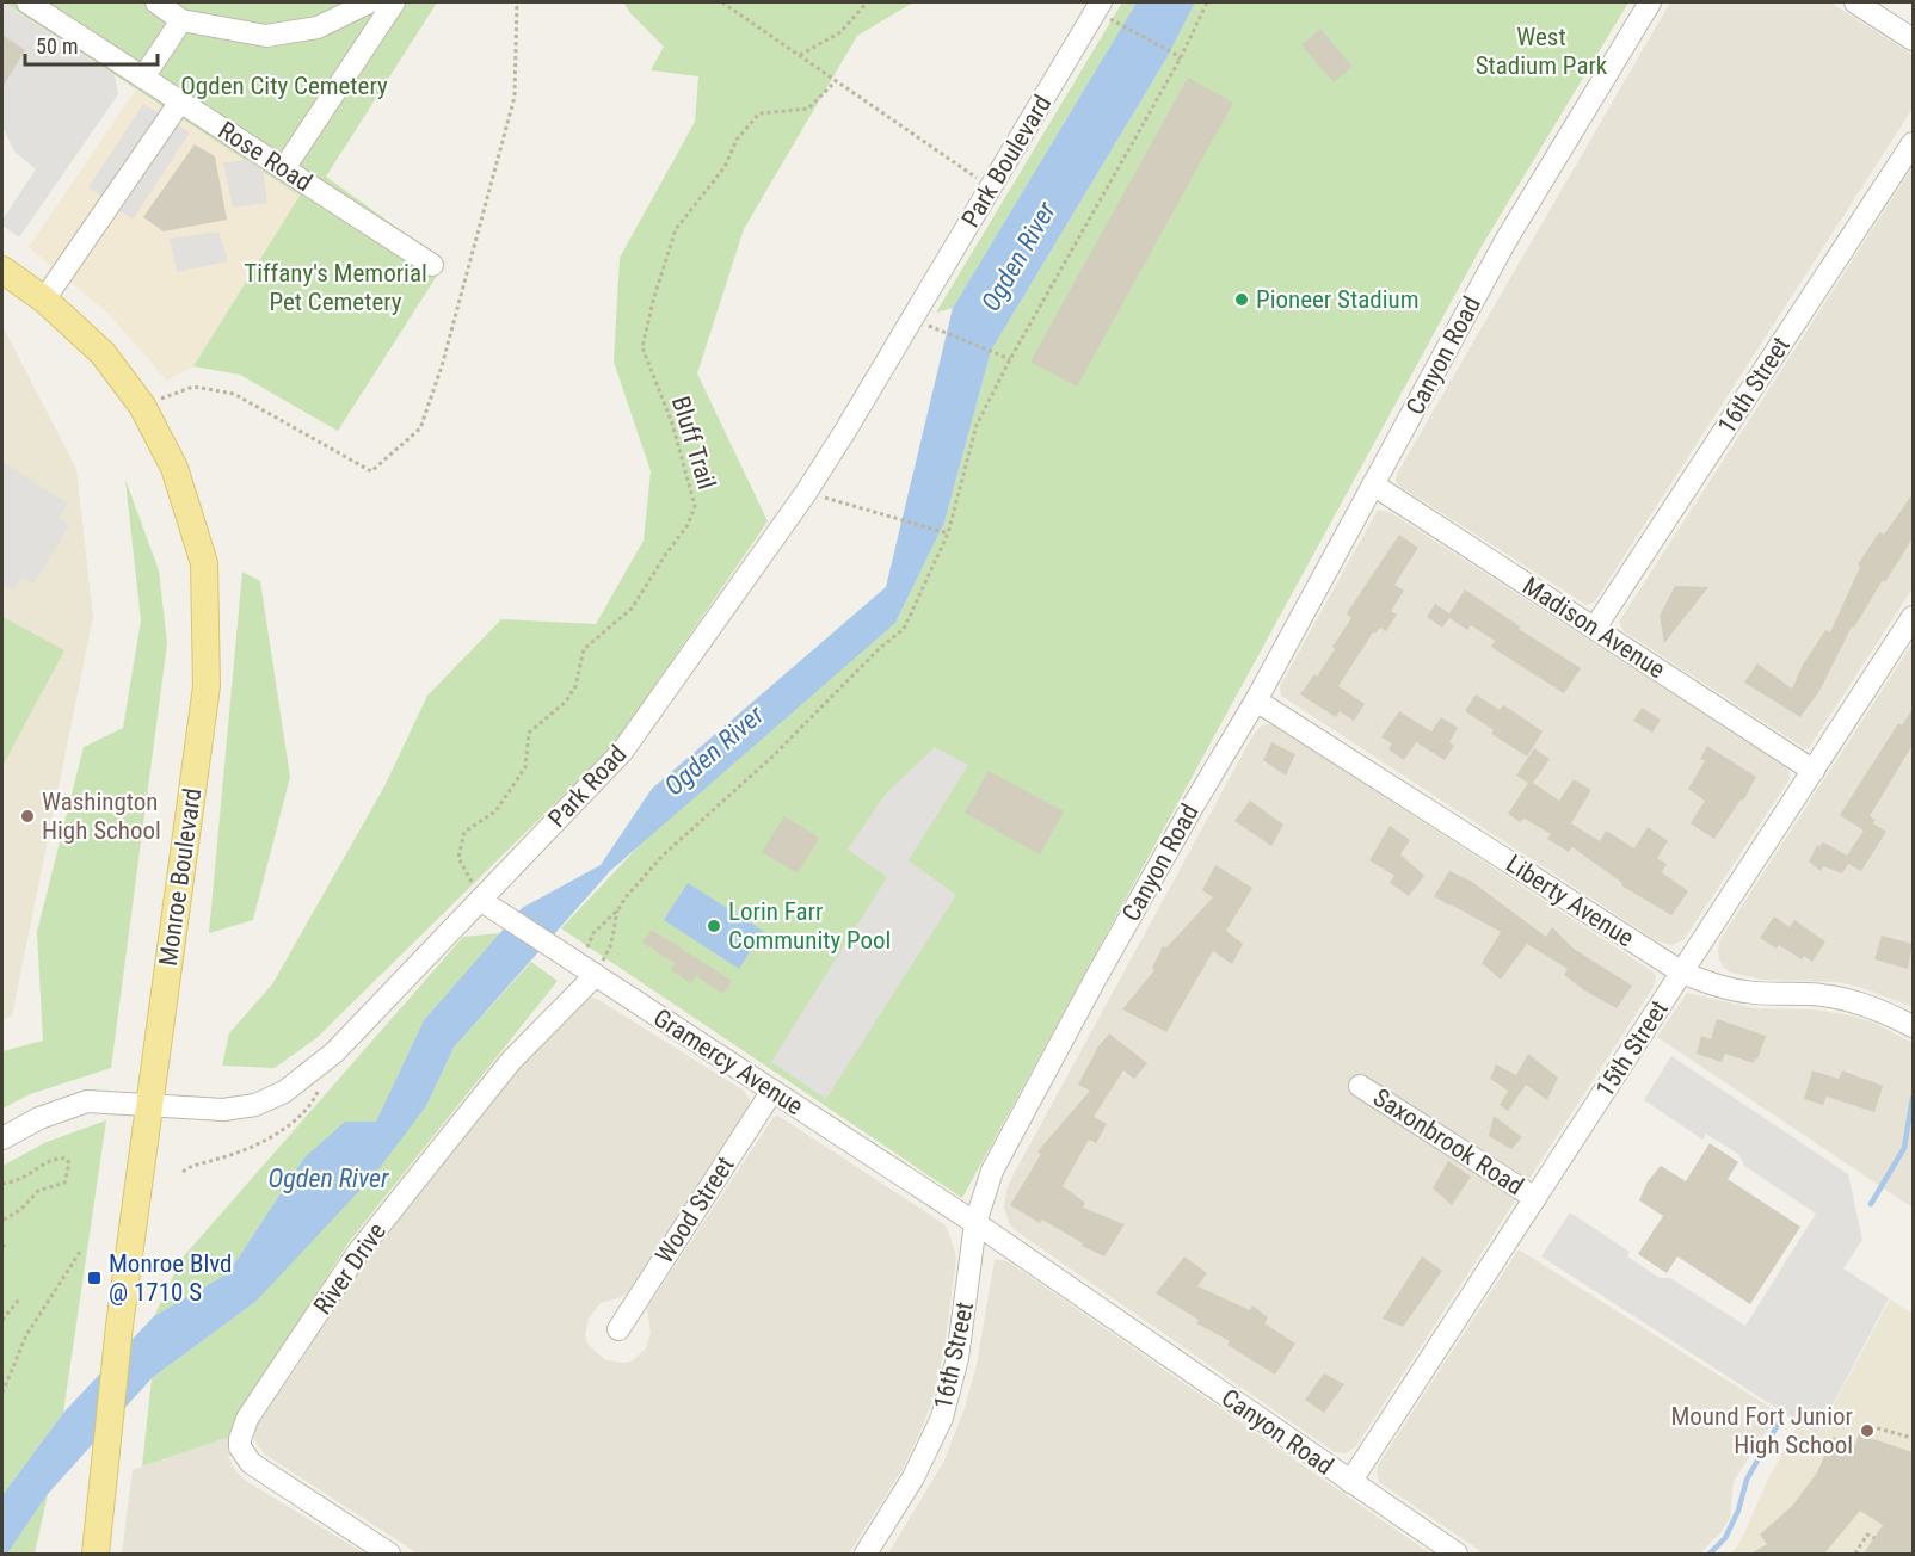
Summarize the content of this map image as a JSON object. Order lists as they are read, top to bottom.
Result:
{
  "streets": {
    "main road": ["Monroe Boulevard"],
    "street": [
      "Rose Road",
      "Park Boulevard",
      "Canyon Road",
      "16th Street",
      "Madison Avenue",
      "Park Road",
      "Liberty Avenue",
      "15th Street",
      "Gramercy Avenue",
      "Saxonbrook Road",
      "Wood Street",
      "River Drive"
    ],
    "path": ["Bluff Trail"]
  },
  "crossings": [
    ["Park Boulevard", "Park Road"],
    ["Canyon Road", "16th Street"],
    ["Canyon Road", "Madison Avenue"],
    ["Canyon Road", "Liberty Avenue"],
    ["Canyon Road", "15th Street"],
    ["Canyon Road", "Gramercy Avenue"],
    ["16th Street", "Madison Avenue"],
    ["16th Street", "Gramercy Avenue"],
    ["Bluff Trail", "Park Road"],
    ["Bluff Trail", "Gramercy Avenue"],
    ["Madison Avenue", "15th Street"],
    ["Park Road", "Monroe Boulevard"],
    ["Park Road", "Gramercy Avenue"],
    ["Liberty Avenue", "15th Street"],
    ["15th Street", "Saxonbrook Road"],
    ["Gramercy Avenue", "Wood Street"],
    ["Gramercy Avenue", "River Drive"]
  ],
  "water": ["Ogden River"],
  "parks": ["West Stadium Park", "Ogden City Cemetery", "Tiffany's Memorial Pet Cemetery"],
  "places": {
    "other": [
      "Pioneer Stadium",
      "Washington High School",
      "Lorin Farr Community Pool",
      "Mound Fort Junior High School"
    ],
    "transit": ["Monroe Blvd @ 1710 S"]
  },
  "scale_bar": "50 m"
}
